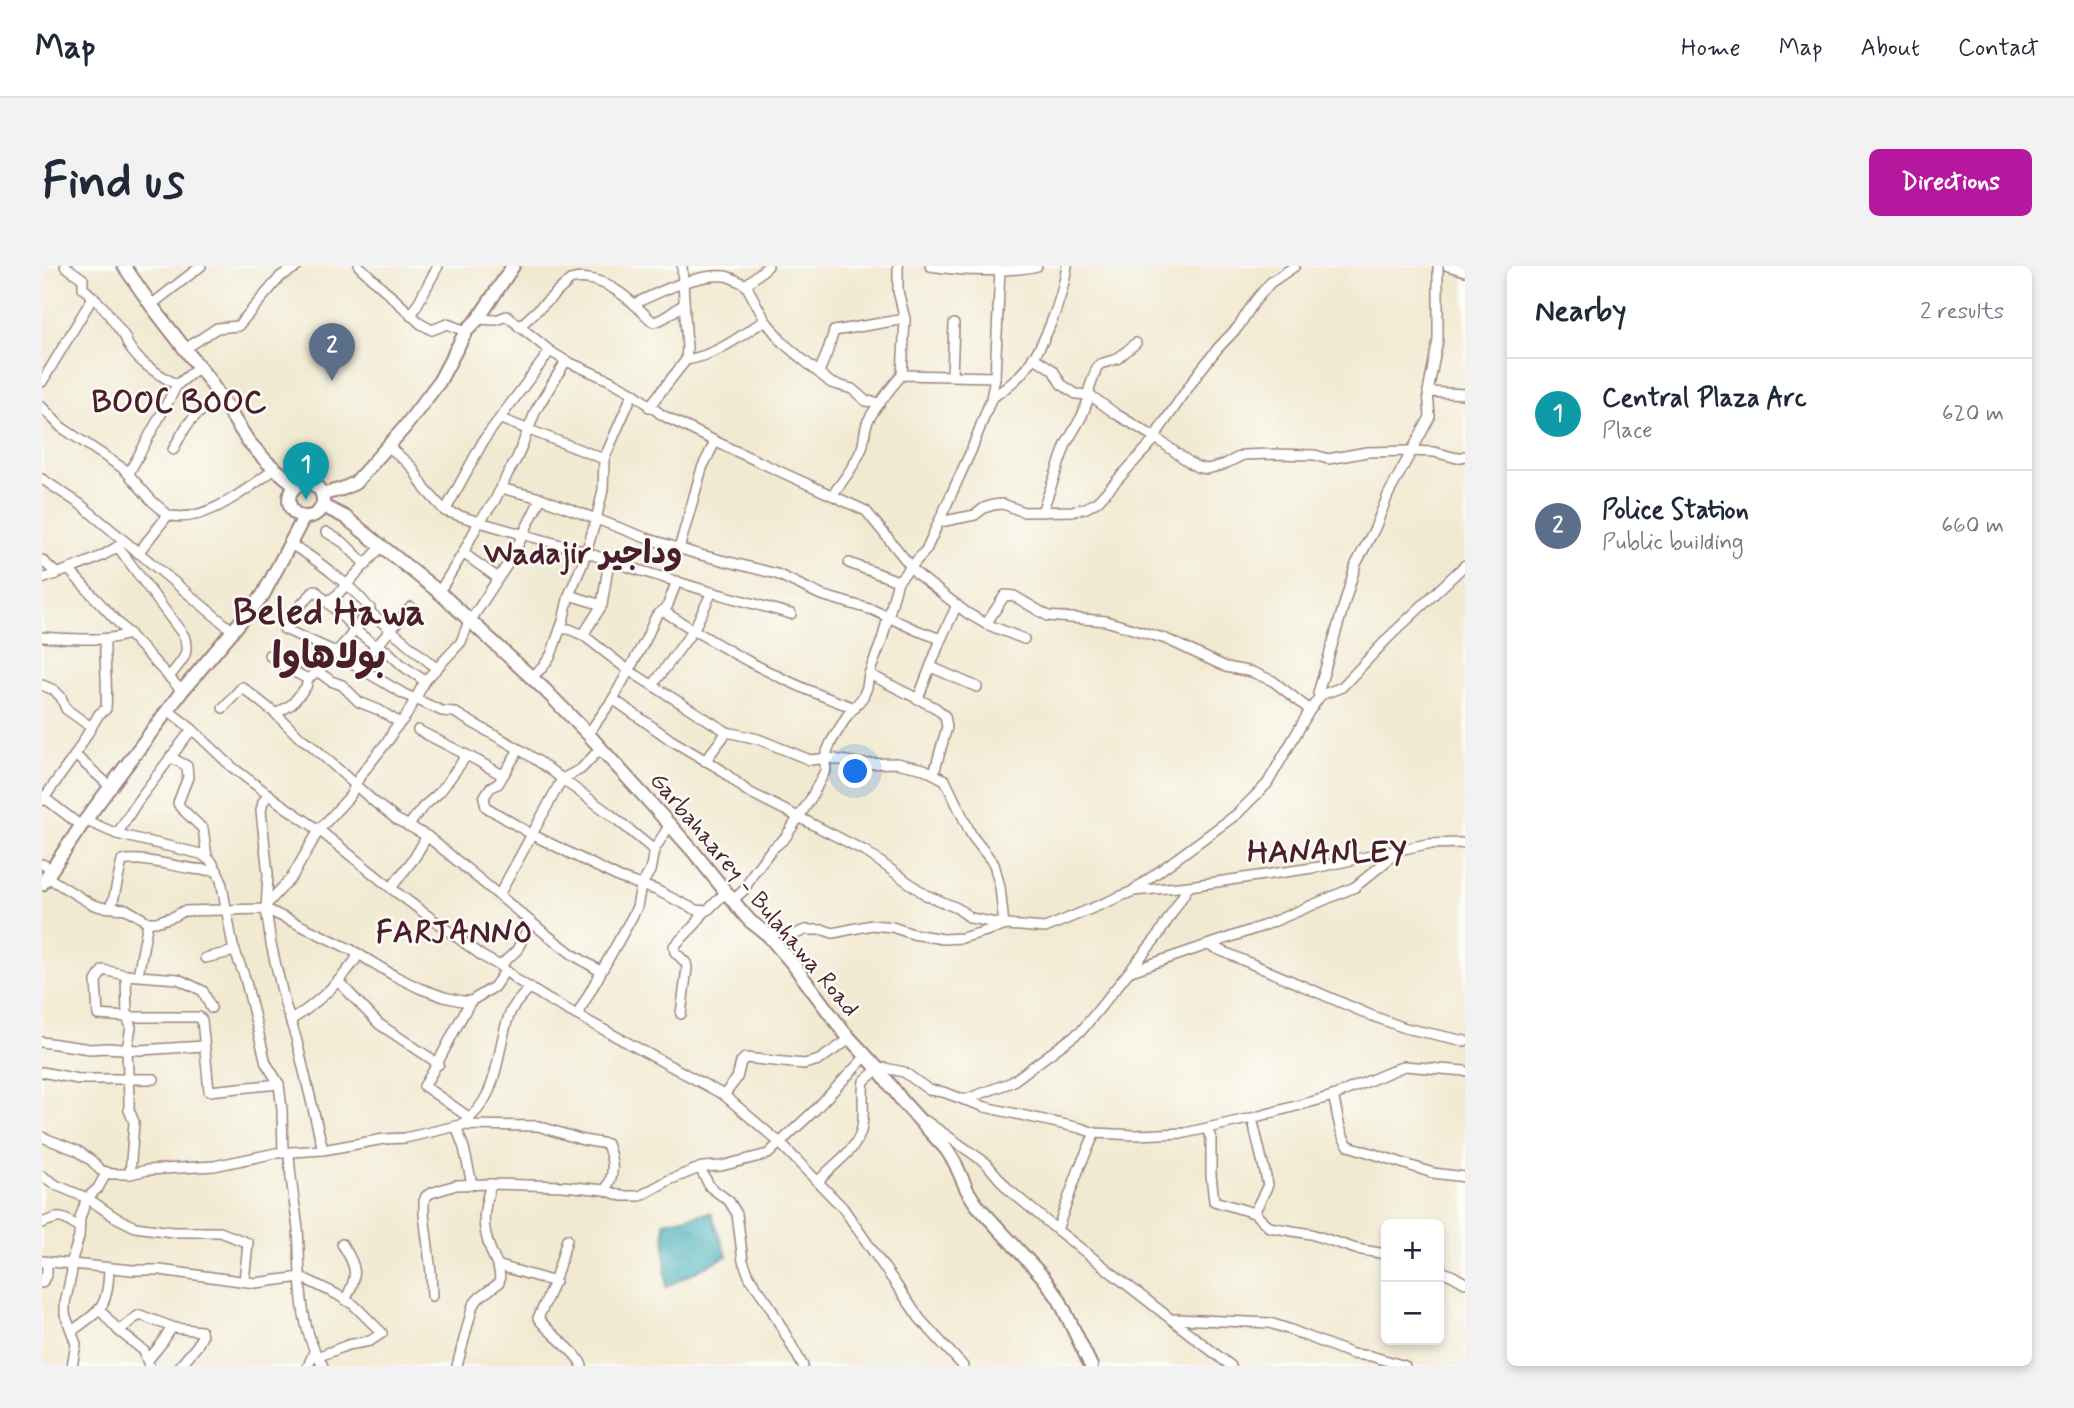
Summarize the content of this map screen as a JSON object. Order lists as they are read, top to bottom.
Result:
{
  "streets": {
    "main road": ["Garbahaarey - Bulahawa Road"]
  },
  "districts": [
    "BOOC BOOC",
    "Wadajir وداجير",
    "Beled Hawa بولاهاوا",
    "HANANLEY",
    "FARJANNO"
  ],
  "page": {
    "header": "Map",
    "nav": [
      "Home",
      "Map",
      "About",
      "Contact"
    ],
    "buttons": "Directions",
    "title": "Find us",
    "heading": ["Nearby", "2 results"],
    "pins": ["2", "1"],
    "list": [
      {
        "mark": "1",
        "name": "Central Plaza Arc",
        "note": "Place",
        "value": "620 m"
      },
      {
        "mark": "2",
        "name": "Police Station",
        "note": "Public building",
        "value": "660 m"
      }
    ],
    "map_buttons": ["+", "−"]
  }
}
